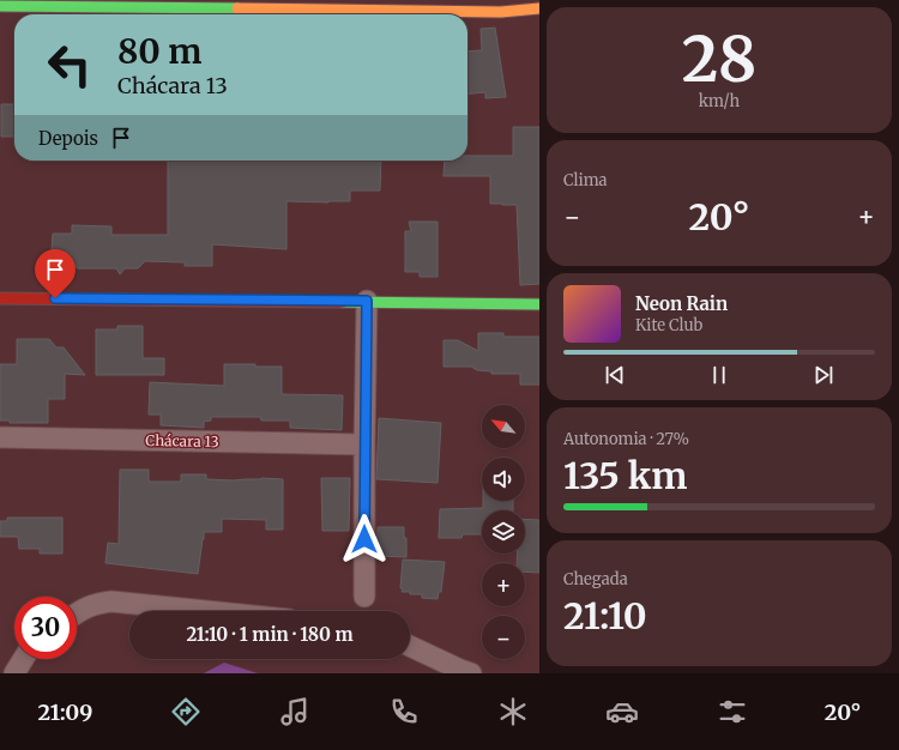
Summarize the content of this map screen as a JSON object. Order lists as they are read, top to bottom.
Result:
{
  "streets": {
    "street": ["Chácara 13"]
  },
  "north": "top left",
  "page": {
    "tile": [
      ["28", "km/h"],
      "Clima",
      ["Autonomia · 27%", "135 km"],
      ["Chegada", "21:10"]
    ],
    "turn": ["80 m", "Chácara 13"],
    "then": "Depois",
    "heat": ["−", "20°", "+"],
    "song": ["Neon Rain", "Kite Club"],
    "map_buttons": ["+", "−"],
    "limit": "30",
    "trip": "21:10 · 1 min · 180 m",
    "tabs": ["21:09", "20°"]
  }
}
